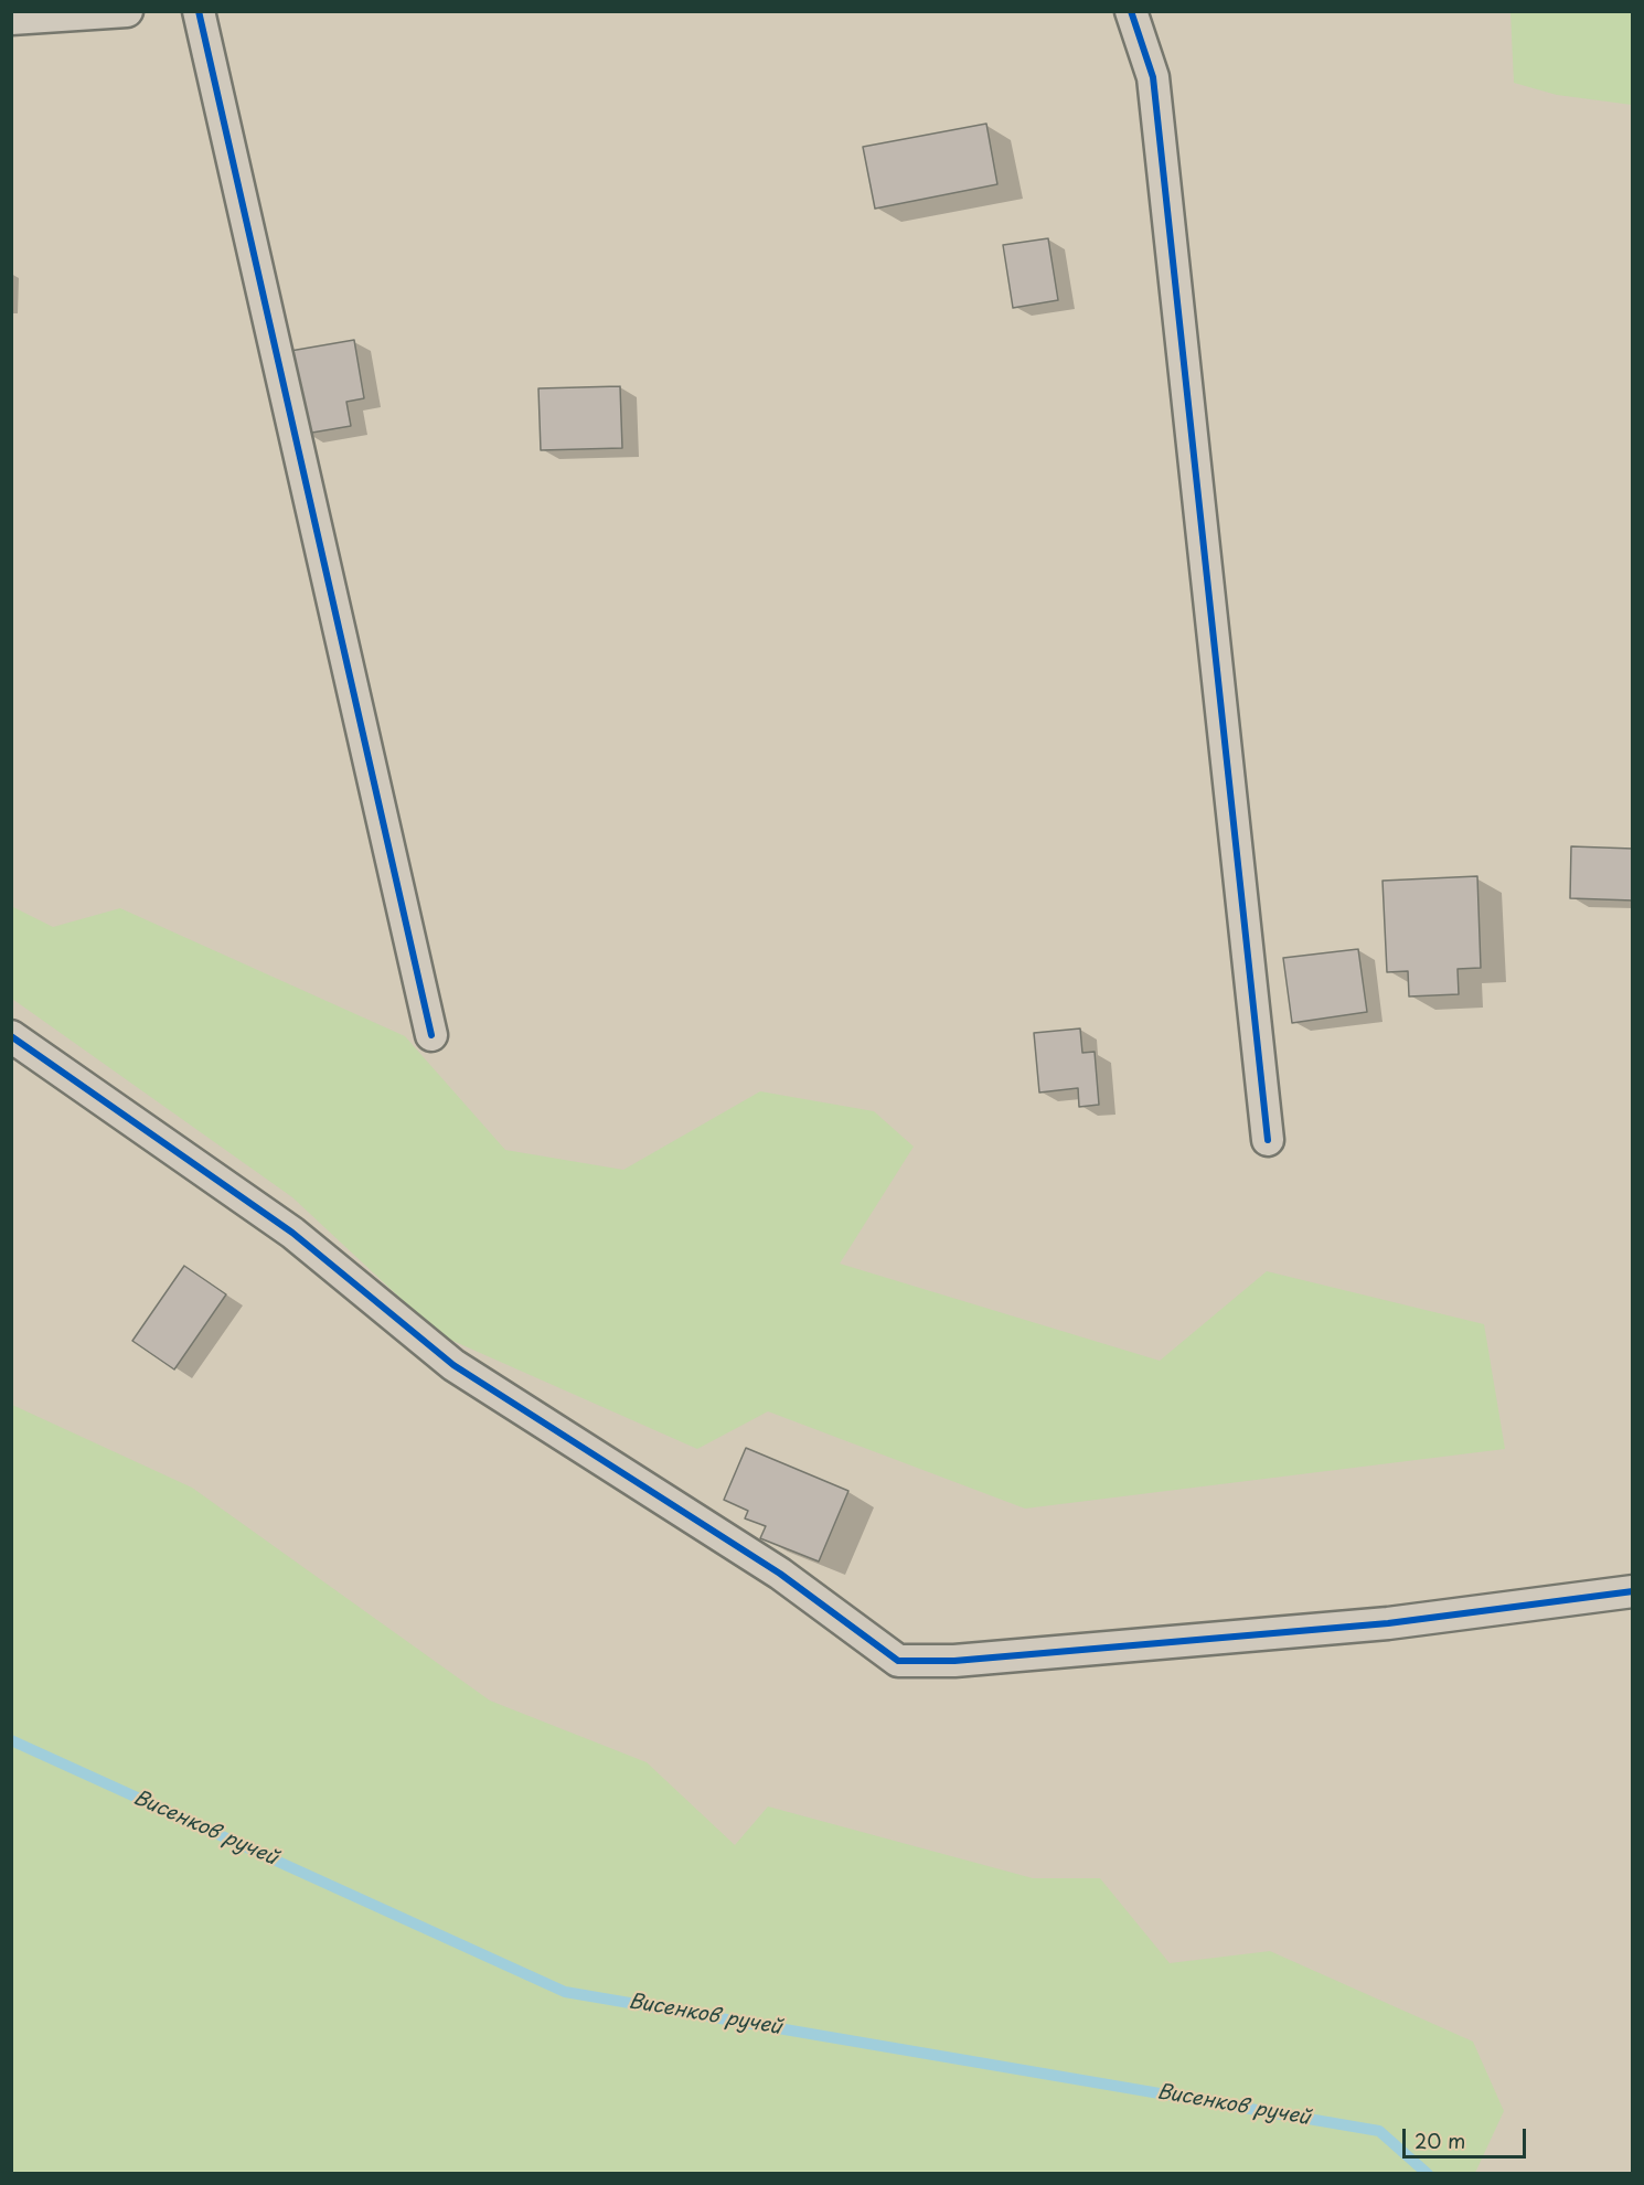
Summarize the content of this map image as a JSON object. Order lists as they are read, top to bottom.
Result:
{
  "water": ["Висенков ручей"],
  "scale_bar": "20 m"
}
